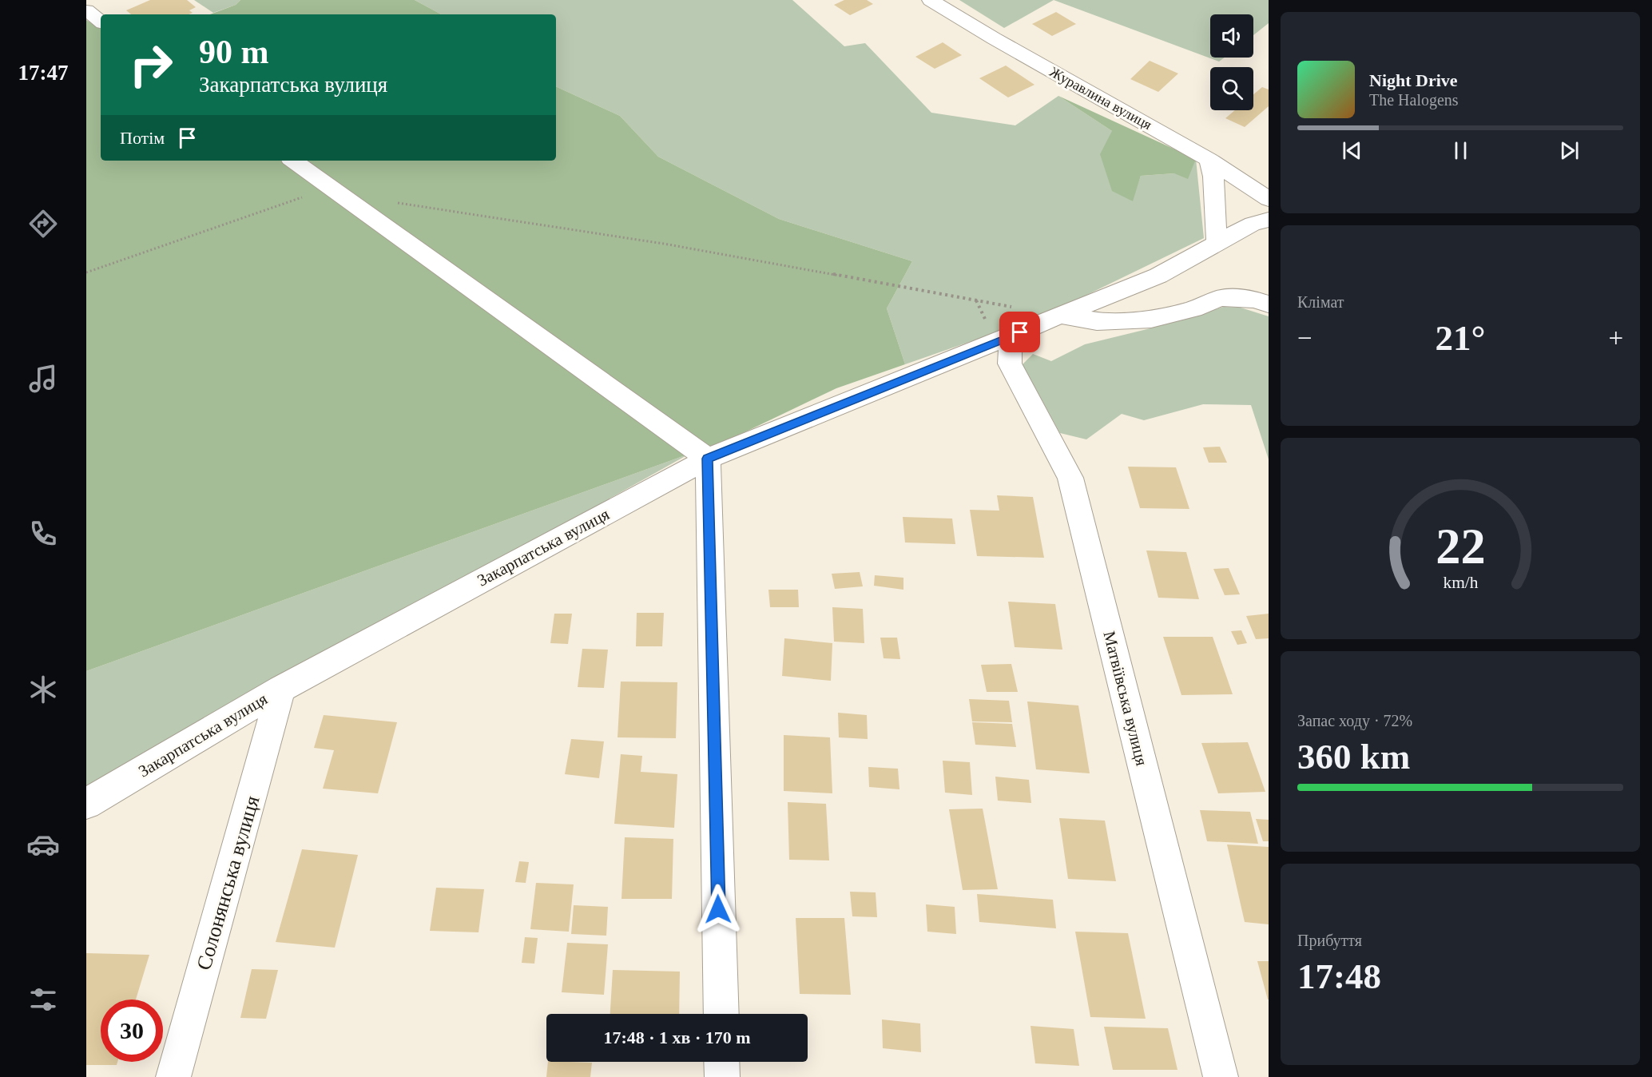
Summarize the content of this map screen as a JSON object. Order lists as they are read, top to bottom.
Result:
{
  "streets": {
    "street": [
      "Журавлина вулиця",
      "Закарпатська вулиця",
      "Матвіївська вулиця",
      "Солонянська вулиця"
    ]
  },
  "crossings": [
    ["Закарпатська вулиця", "Матвіївська вулиця"],
    ["Закарпатська вулиця", "Солонянська вулиця"]
  ],
  "page": {
    "tabs": "17:47",
    "turn": ["90 m", "Закарпатська вулиця"],
    "song": ["Night Drive", "The Halogens"],
    "then": "Потім",
    "tile": [
      "Клімат",
      ["Запас ходу · 72%", "360 km"],
      ["Прибуття", "17:48"]
    ],
    "heat": ["−", "21°", "+"],
    "limit": "30",
    "trip": "17:48 · 1 хв · 170 m",
    "gauge": ["22", "km/h"]
  }
}
